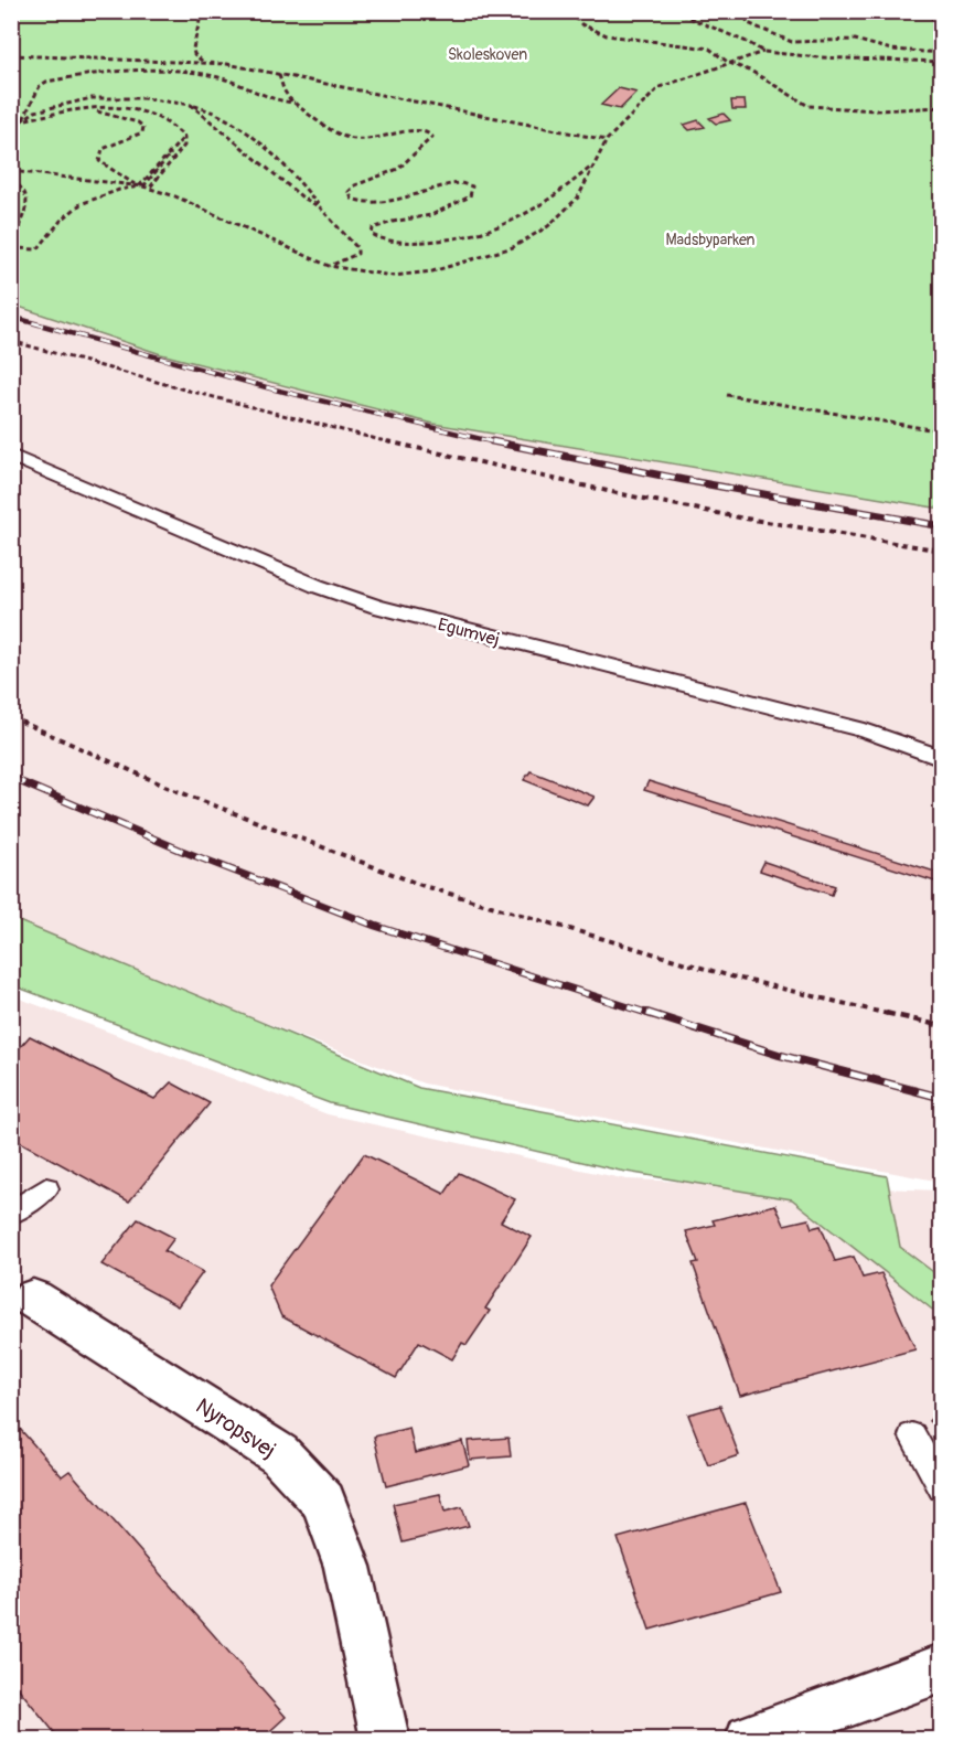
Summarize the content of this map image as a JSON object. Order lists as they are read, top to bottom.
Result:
{
  "streets": {
    "street": ["Nyropsvej"],
    "lane": ["Egumvej"]
  },
  "parks": ["Skoleskoven", "Madsbyparken"]
}
